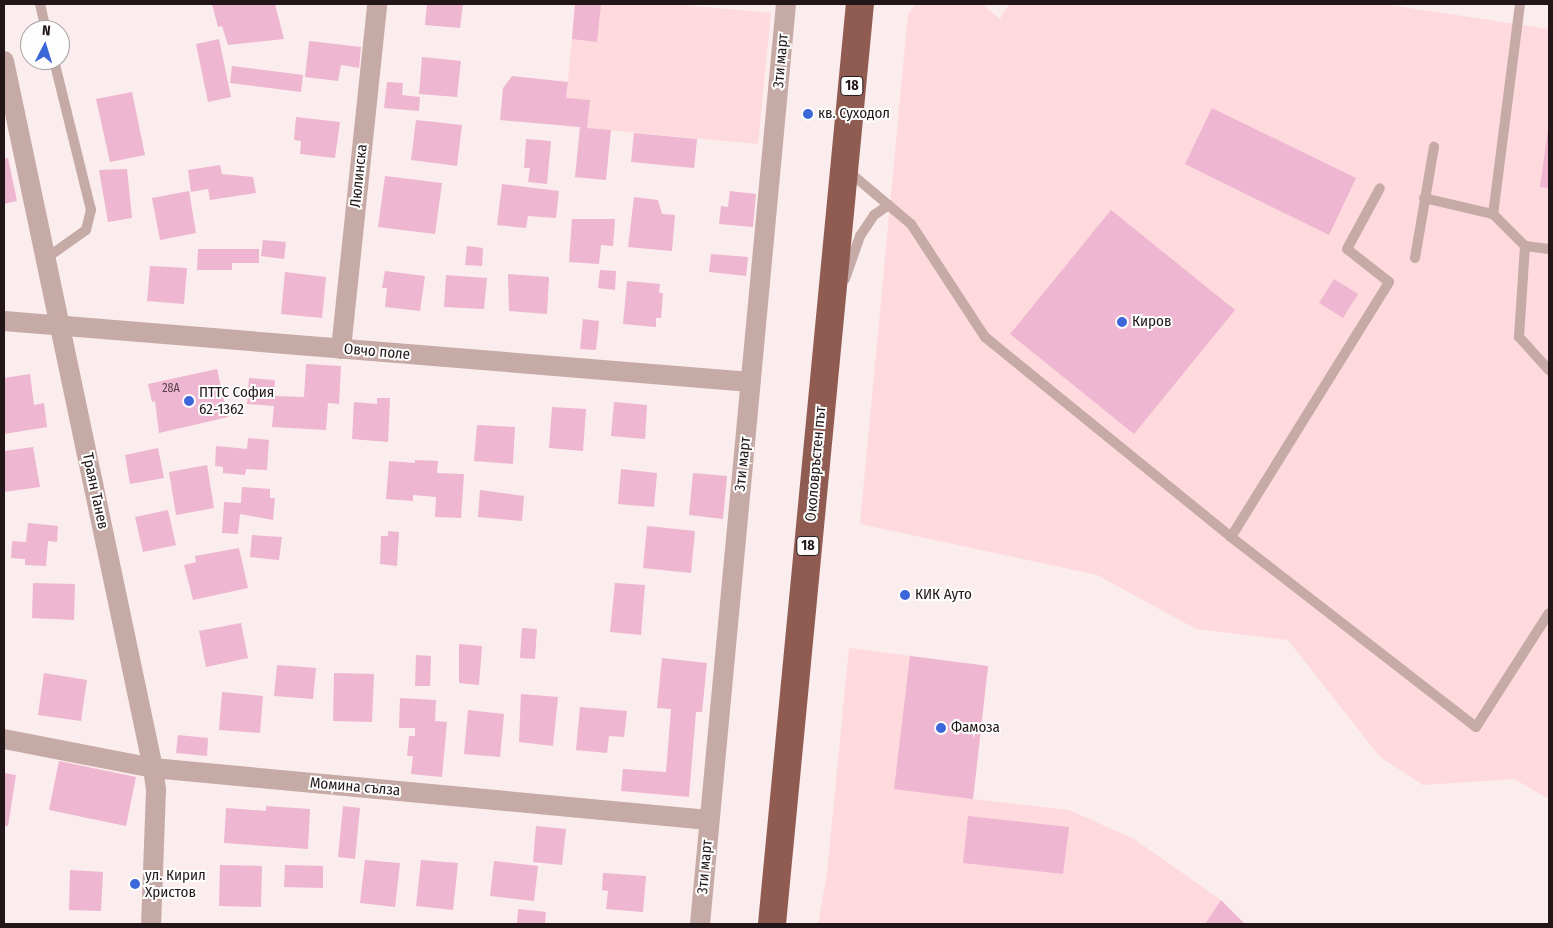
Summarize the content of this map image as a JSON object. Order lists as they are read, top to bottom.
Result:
{
  "streets": {
    "highway": ["18", "Околовръстен път"],
    "street": [
      "3ти март",
      "Люлинска",
      "Овчо поле",
      "Траян Танев",
      "Момина сълза"
    ]
  },
  "crossings": [
    ["3ти март", "Овчо поле"],
    ["3ти март", "Момина сълза"],
    ["Люлинска", "Овчо поле"],
    ["Овчо поле", "Траян Танев"],
    ["Траян Танев", "Момина сълза"]
  ],
  "places": [
    "кв. Суходол",
    "Киров",
    "ПТТС София 62-1362",
    "КИК Ауто",
    "Фамоза",
    "ул. Кирил Христов"
  ],
  "house_numbers": ["28А"],
  "north": "top"
}
